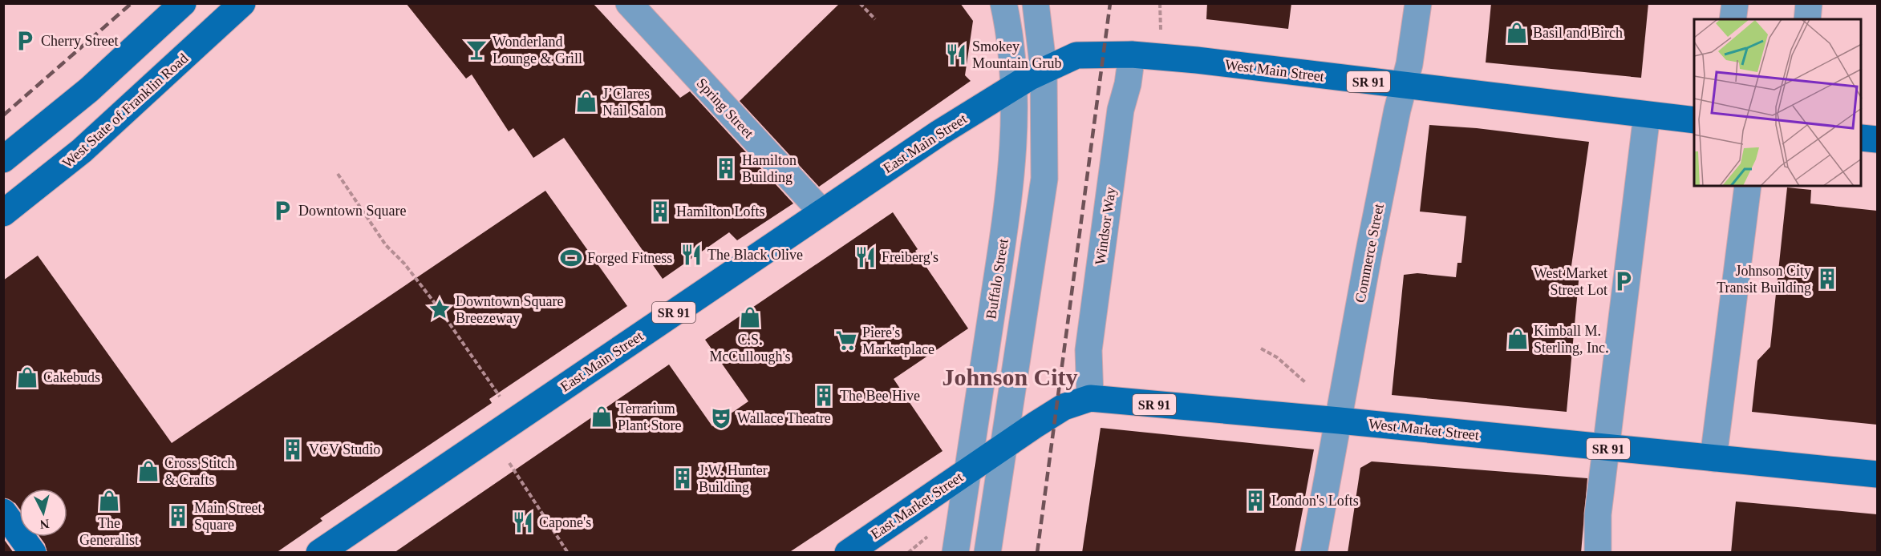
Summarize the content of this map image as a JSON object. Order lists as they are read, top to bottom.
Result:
{
  "streets": {
    "main road": [
      "West Main Street",
      "SR 91",
      "West State of Franklin Road",
      "East Main Street",
      "West Market Street",
      "East Market Street"
    ],
    "street": [
      "Spring Street",
      "Windsor Way",
      "Commerce Street",
      "Buffalo Street"
    ]
  },
  "crossings": [
    ["West Main Street", "East Main Street"],
    ["West Main Street", "Windsor Way"],
    ["West Main Street", "Commerce Street"],
    ["West Main Street", "Buffalo Street"],
    ["Spring Street", "East Main Street"],
    ["East Main Street", "Buffalo Street"],
    ["Windsor Way", "West Market Street"],
    ["Commerce Street", "West Market Street"],
    ["Buffalo Street", "West Market Street"],
    ["Buffalo Street", "East Market Street"],
    ["West Market Street", "East Market Street"]
  ],
  "districts": ["Johnson City"],
  "places": {
    "shop": [
      "Basil and Birch",
      "J’Clares Nail Salon",
      "C.S. McCullough's",
      "Kimball M. Sterling, Inc.",
      "Cakebuds",
      "Terrarium Plant Store",
      "Cross Stitch & Crafts",
      "The Generalist"
    ],
    "parking": ["Cherry Street", "Downtown Square", "West Market Street Lot"],
    "bar": ["Wonderland Lounge & Grill"],
    "restaurant": [
      "Smokey Mountain Grub",
      "The Black Olive",
      "Freiberg's",
      "Capone's"
    ],
    "building": [
      "Hamilton Building",
      "Hamilton Lofts",
      "Johnson City Transit Building",
      "The Bee Hive",
      "VCV Studio",
      "J.W. Hunter Building",
      "London's Lofts",
      "Main Street Square"
    ],
    "sports": ["Forged Fitness"],
    "place": ["Downtown Square Breezeway"],
    "supermarket": ["Piere's Marketplace"],
    "theatre": ["Wallace Theatre"]
  },
  "north": "bottom"
}
